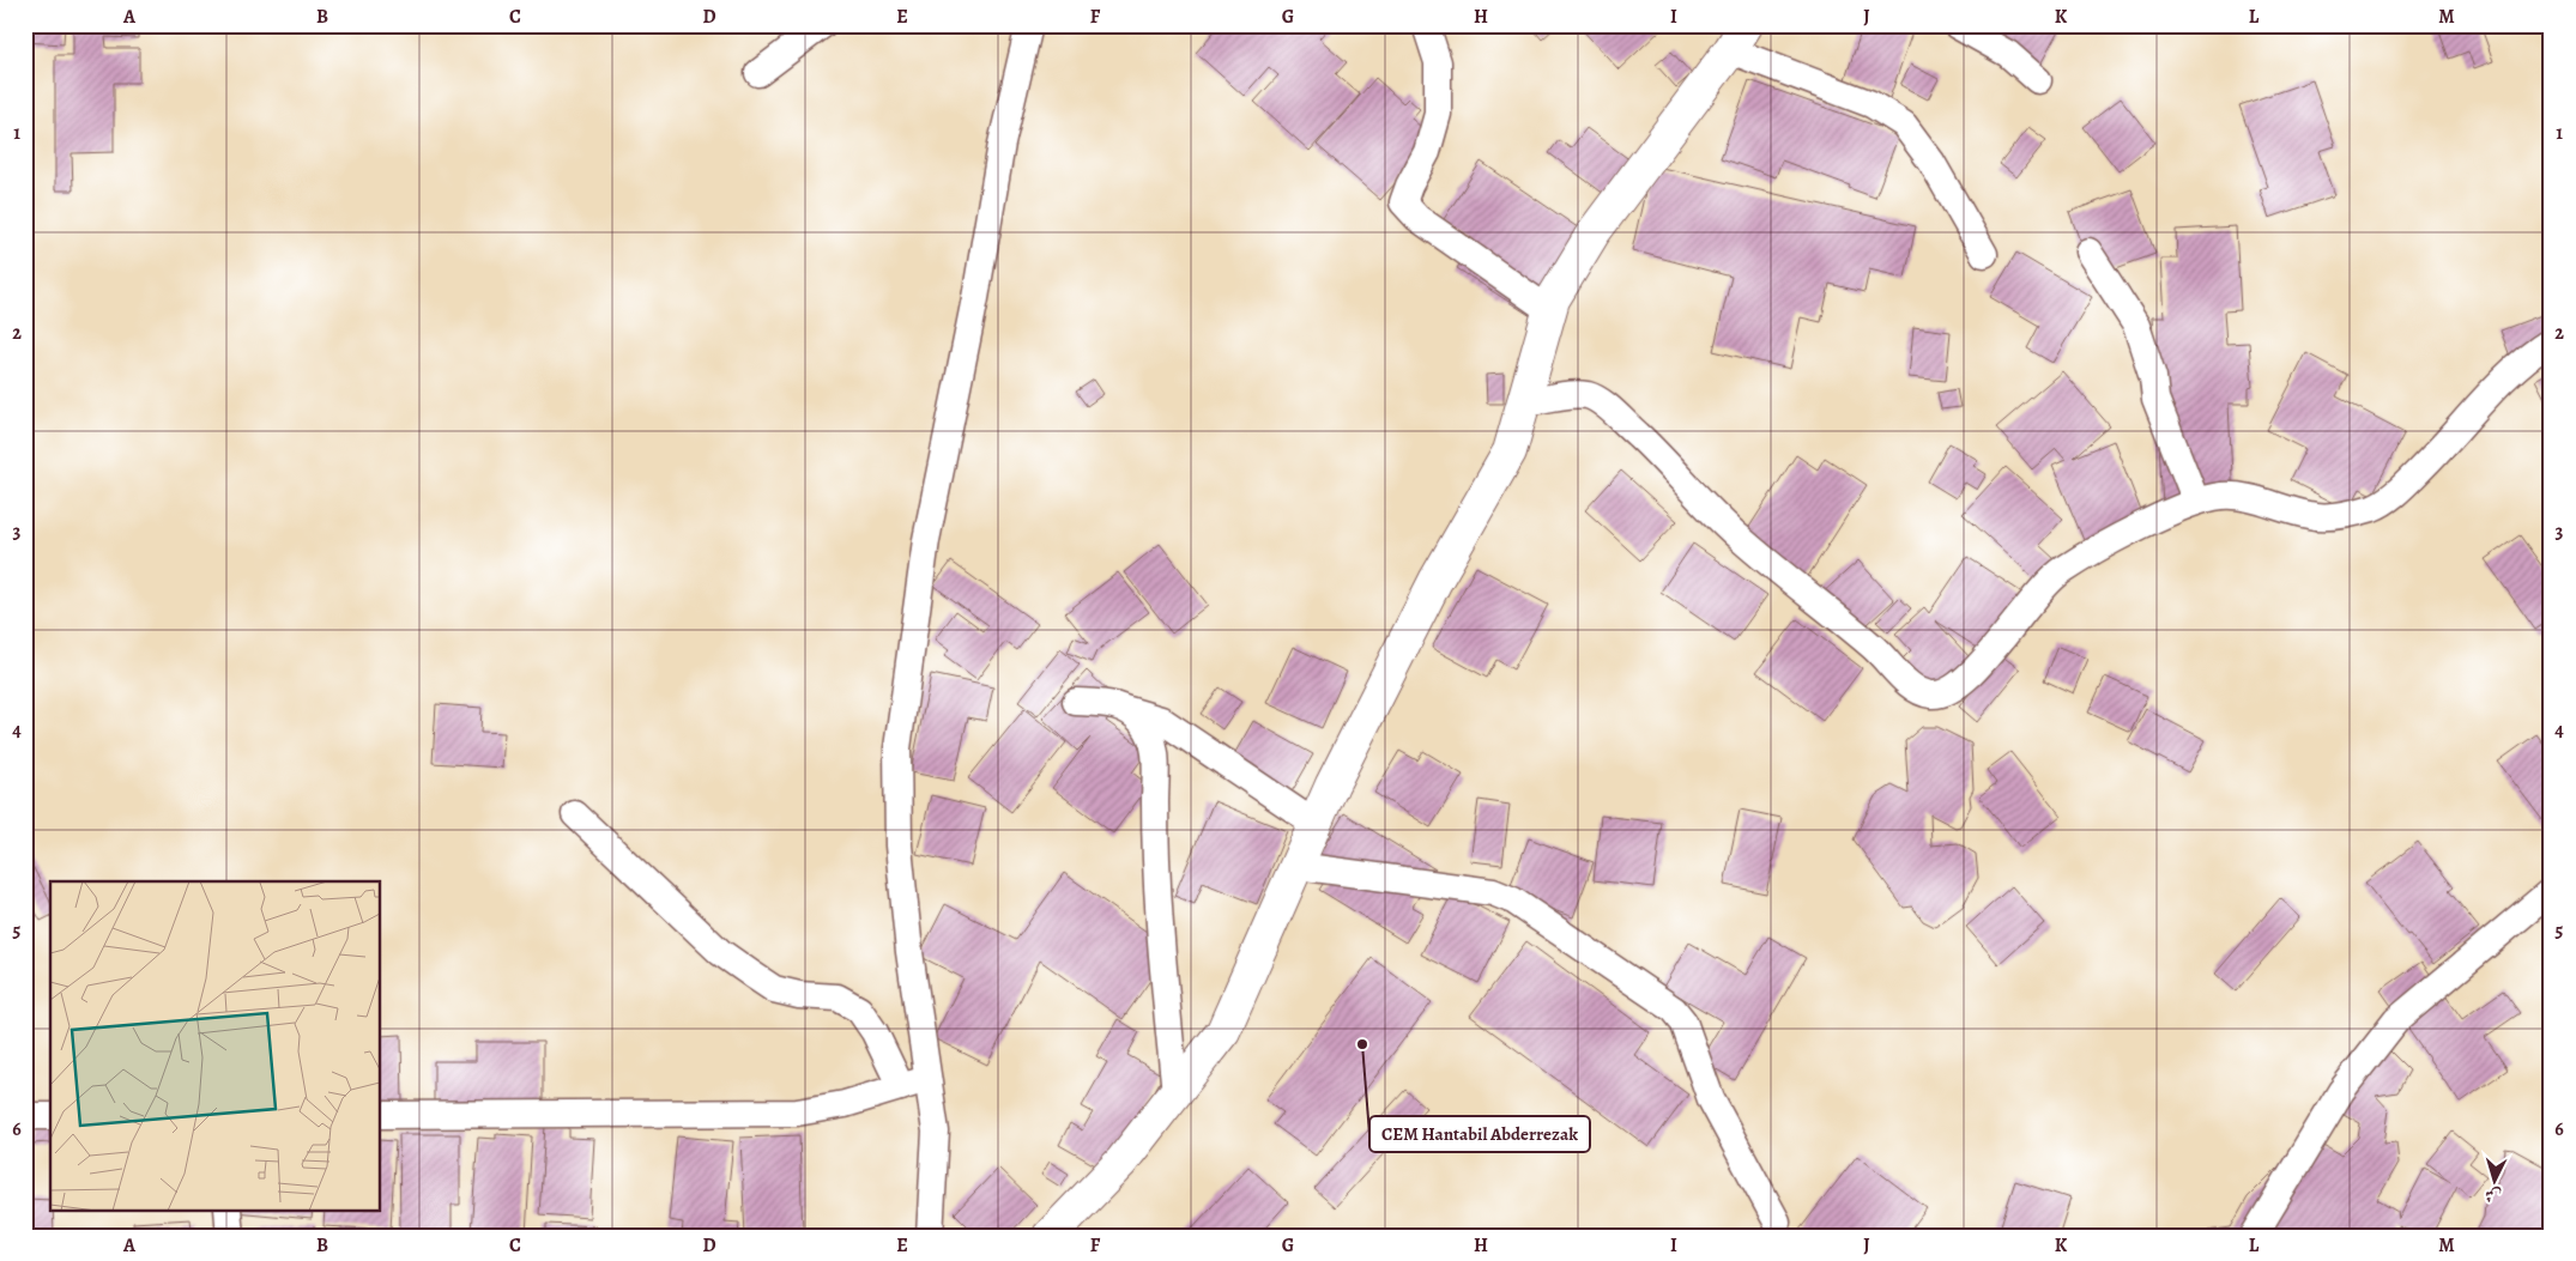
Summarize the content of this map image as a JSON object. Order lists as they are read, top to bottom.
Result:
{
  "places": ["CEM Hantabil Abderrezak"],
  "north": "bottom",
  "grid": {
    "columns": [
      "A",
      "B",
      "C",
      "D",
      "E",
      "F",
      "G",
      "H",
      "I",
      "J",
      "K",
      "L",
      "M"
    ],
    "rows": [
      "1",
      "2",
      "3",
      "4",
      "5",
      "6"
    ]
  }
}
